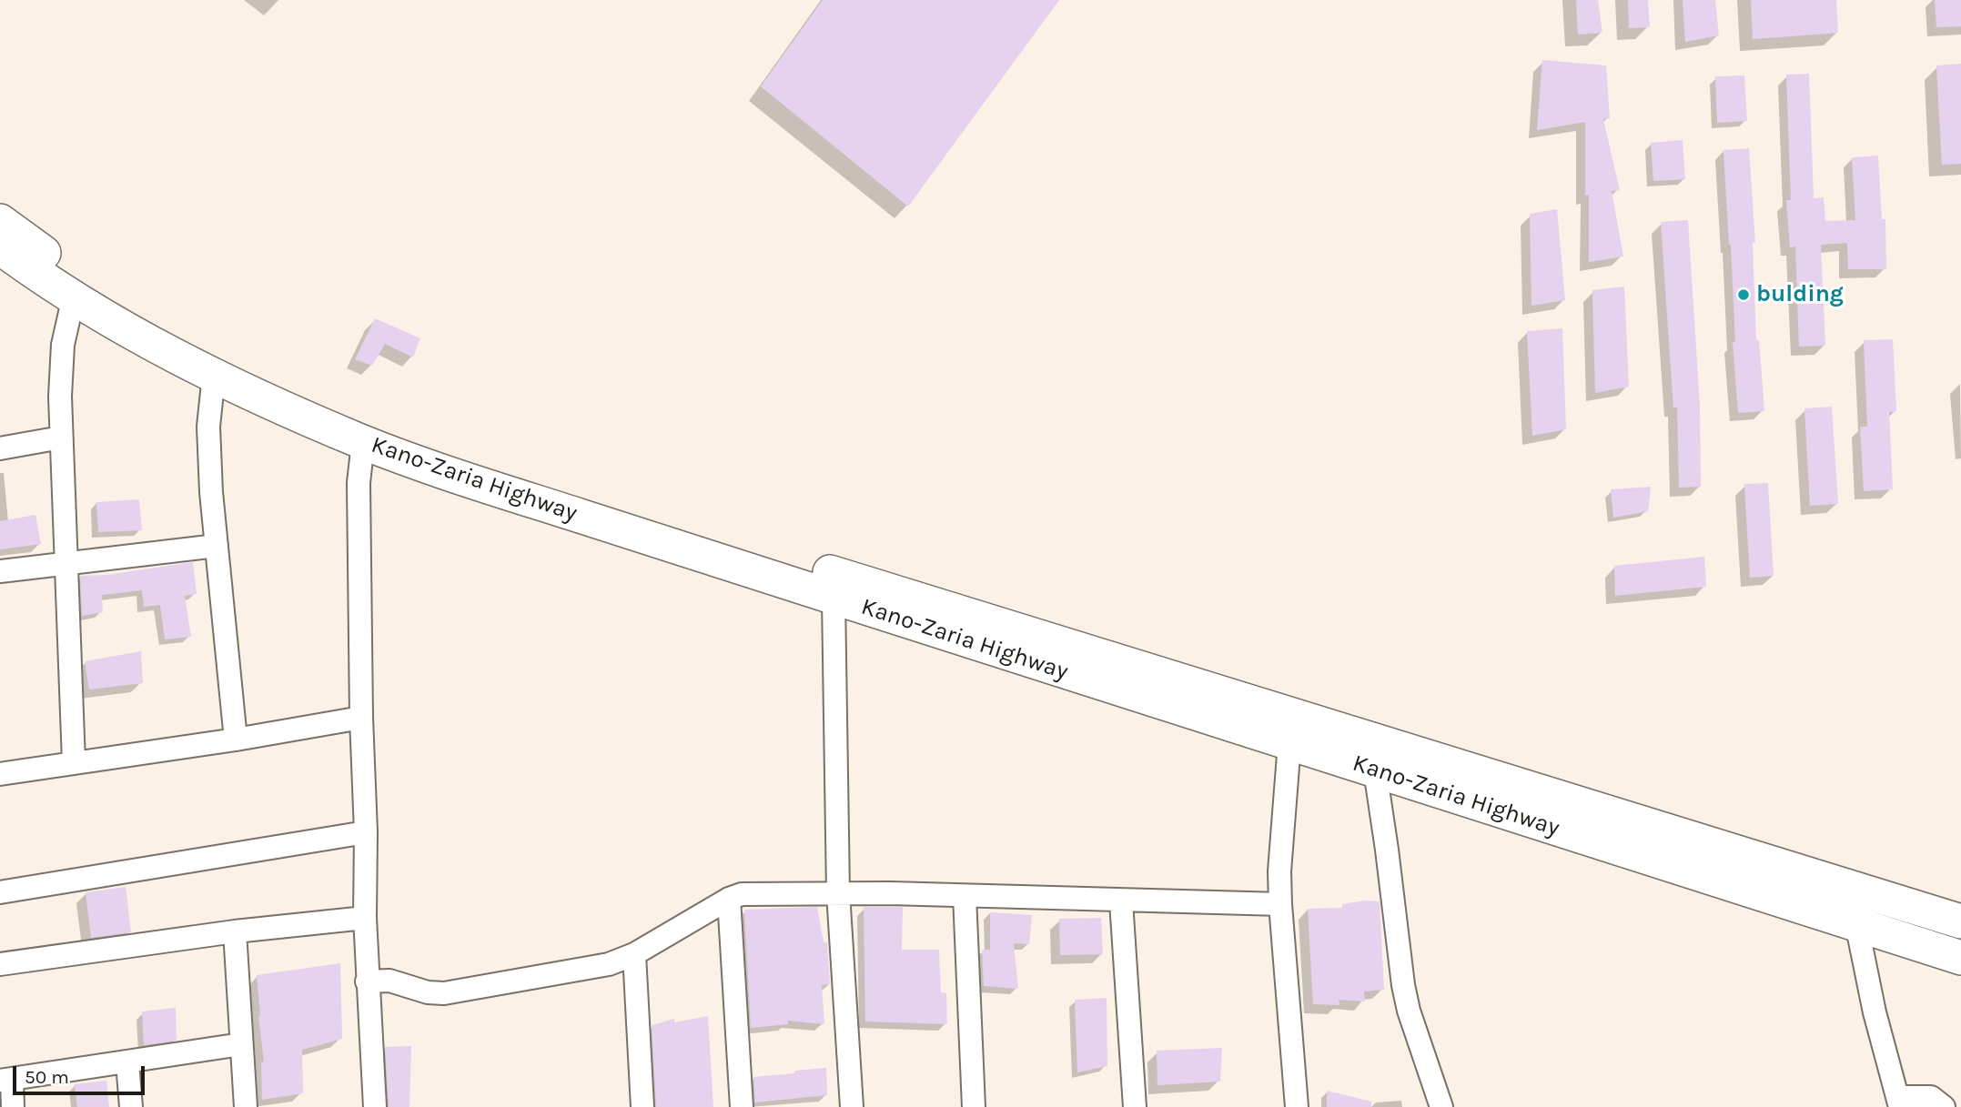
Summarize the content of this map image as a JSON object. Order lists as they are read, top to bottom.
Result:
{
  "streets": {
    "highway": ["Kano-Zaria Highway"]
  },
  "places": ["bulding"],
  "scale_bar": "50 m"
}
